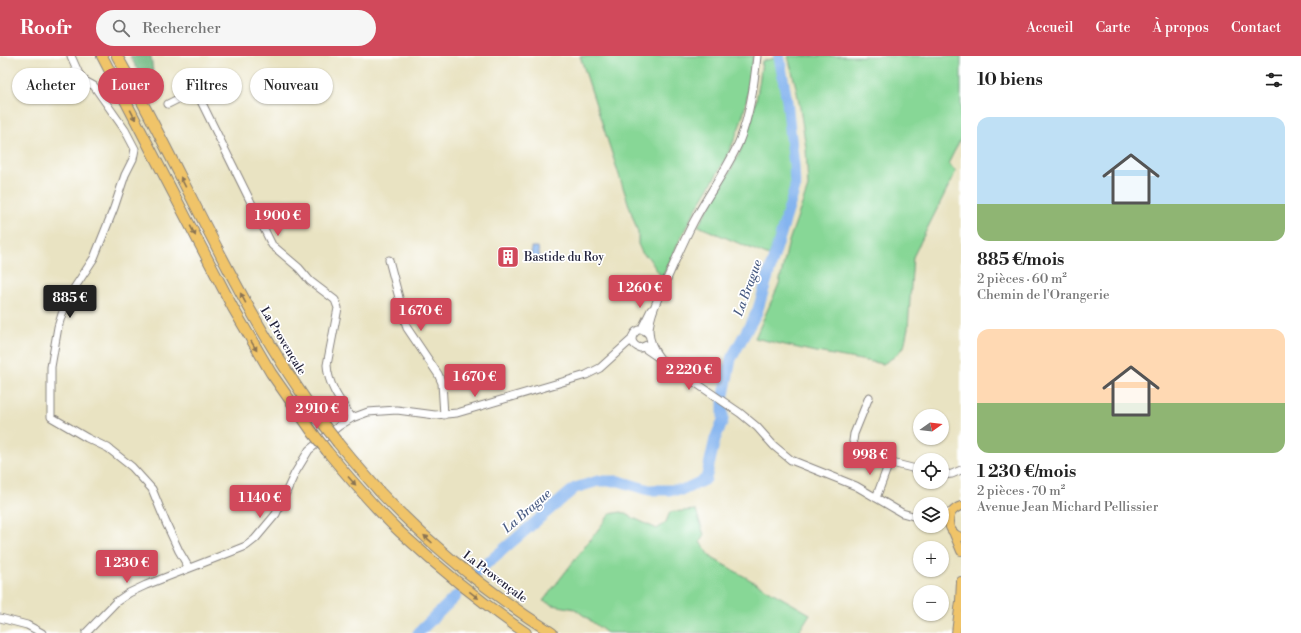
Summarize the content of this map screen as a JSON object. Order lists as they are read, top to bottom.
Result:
{
  "streets": {
    "highway": ["La Provençale"]
  },
  "water": ["La Brague"],
  "places": {
    "building": ["Bastide du Roy"]
  },
  "north": "right",
  "page": {
    "header": "Roofr",
    "search": "Rechercher",
    "nav": [
      "Accueil",
      "Carte",
      "À propos",
      "Contact"
    ],
    "heading": "10 biens",
    "chip": [
      "Acheter",
      "Louer",
      "Filtres",
      "Nouveau"
    ],
    "list": [
      {
        "name": "885 €/mois",
        "note": "2 pièces · 60 m² · Chemin de l'Orangerie"
      },
      {
        "name": "1 230 €/mois",
        "note": "2 pièces · 70 m² · Avenue Jean Michard Pellissier"
      }
    ],
    "price": [
      "1 900 €",
      "1 260 €",
      "885 €",
      "1 670 €",
      "2 220 €",
      "1 670 €",
      "2 910 €",
      "998 €",
      "1 140 €",
      "1 230 €"
    ],
    "map_buttons": ["+", "−"]
  }
}
